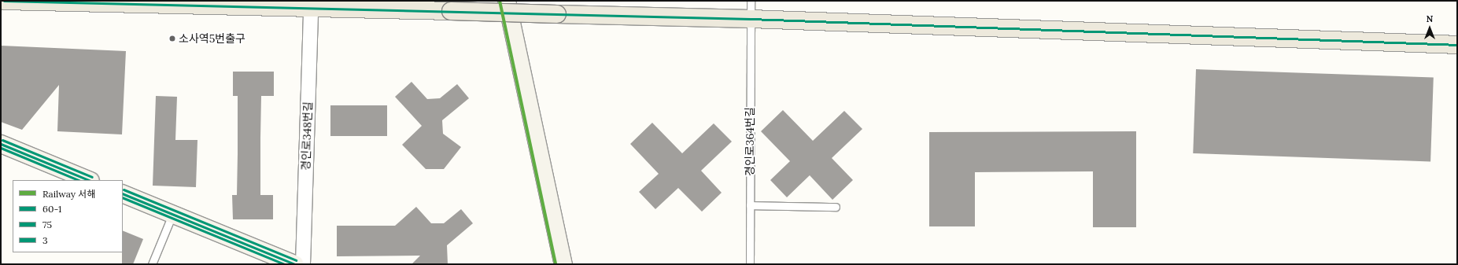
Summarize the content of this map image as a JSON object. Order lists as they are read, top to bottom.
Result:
{
  "streets": {
    "street": ["경인로348번길"],
    "lane": ["경인로364번길"]
  },
  "places": ["소사역5번출구"],
  "lines": [
    "rail line 서해",
    "transit line 60-1",
    "transit line 3",
    "transit line 75"
  ],
  "legend": [
    "Railway 서해",
    "60-1",
    "75",
    "3"
  ],
  "north": "top"
}
